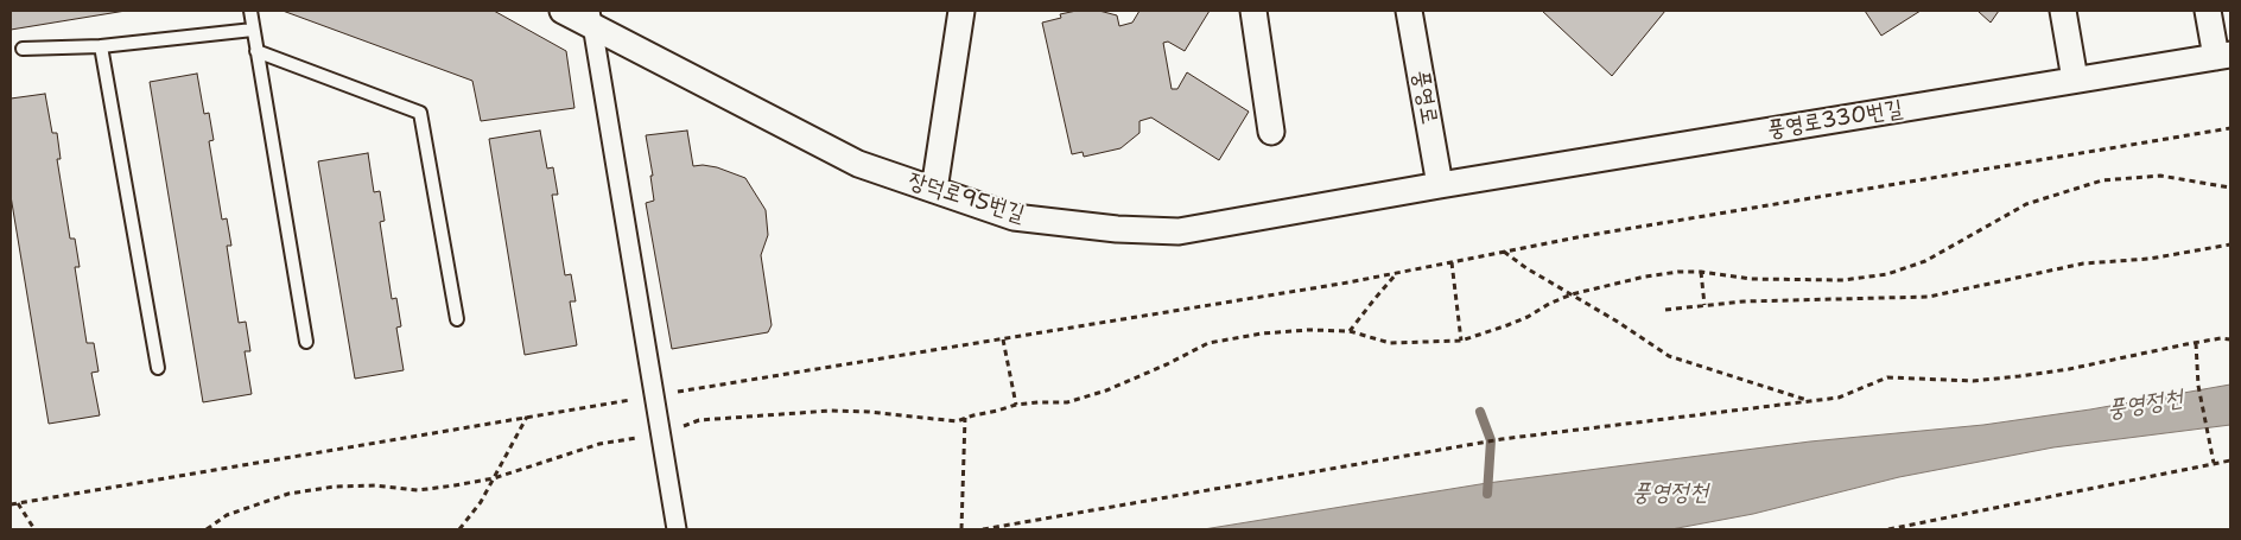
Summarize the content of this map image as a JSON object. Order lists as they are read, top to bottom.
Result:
{
  "streets": {
    "street": ["풍영로", "풍영로330번길", "장덕로95번길"]
  },
  "crossings": [
    ["풍영로", "풍영로330번길"],
    ["풍영로", "장덕로95번길"],
    ["풍영로330번길", "장덕로95번길"]
  ],
  "water": ["풍영정천"]
}
